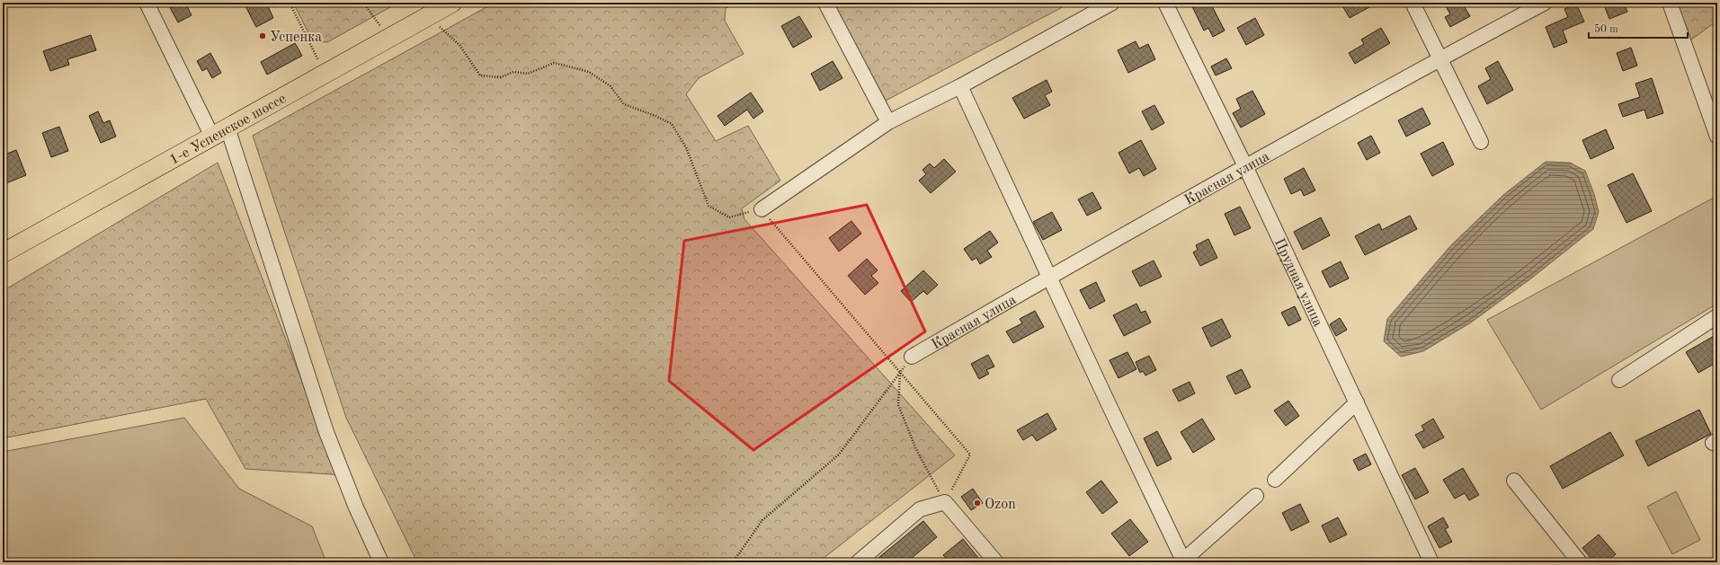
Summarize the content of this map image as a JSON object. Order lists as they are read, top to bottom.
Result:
{
  "streets": {
    "main road": ["1-е Успенское шоссе"],
    "street": ["Красная улица", "Прудная улица"]
  },
  "crossings": [
    ["Красная улица", "Прудная улица"]
  ],
  "places": ["Успенка", "Ozon"],
  "scale_bar": "50 m"
}
